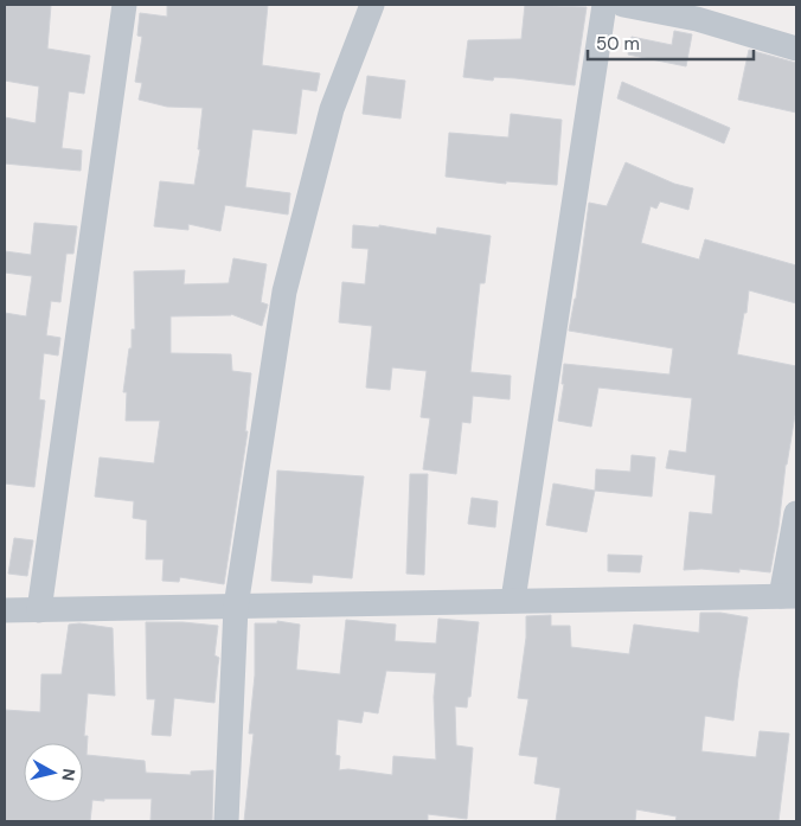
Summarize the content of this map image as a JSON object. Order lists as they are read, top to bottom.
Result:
{
  "scale_bar": "50 m",
  "north": "right"
}
